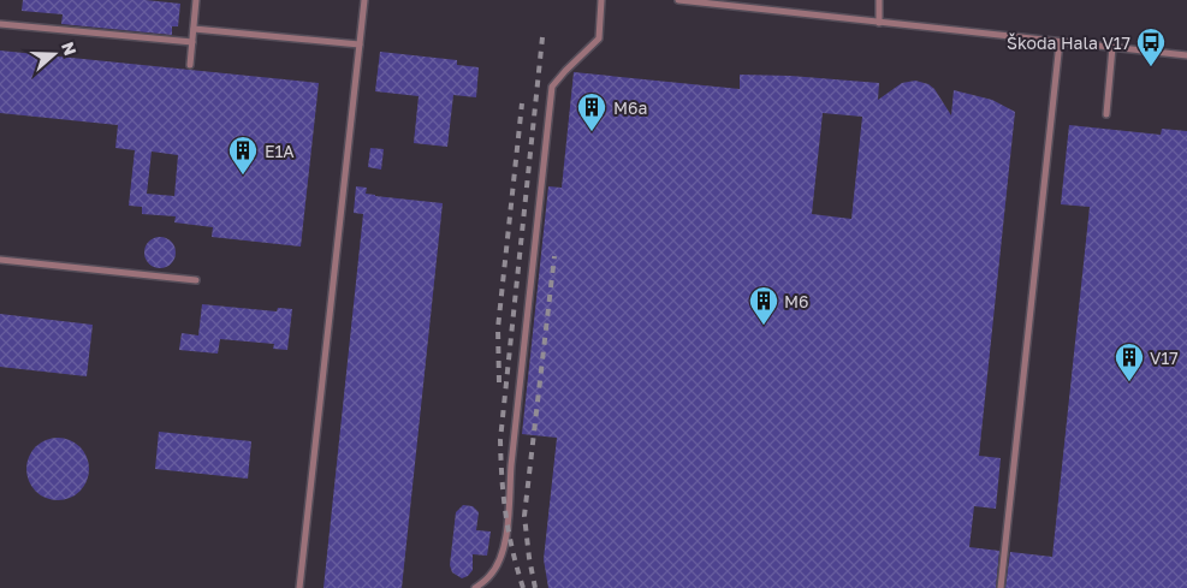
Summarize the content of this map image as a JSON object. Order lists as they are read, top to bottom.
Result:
{
  "places": {
    "bus stop": ["Škoda Hala V17"],
    "building": [
      "M6a",
      "E1A",
      "M6",
      "V17"
    ]
  },
  "north": "right"
}
